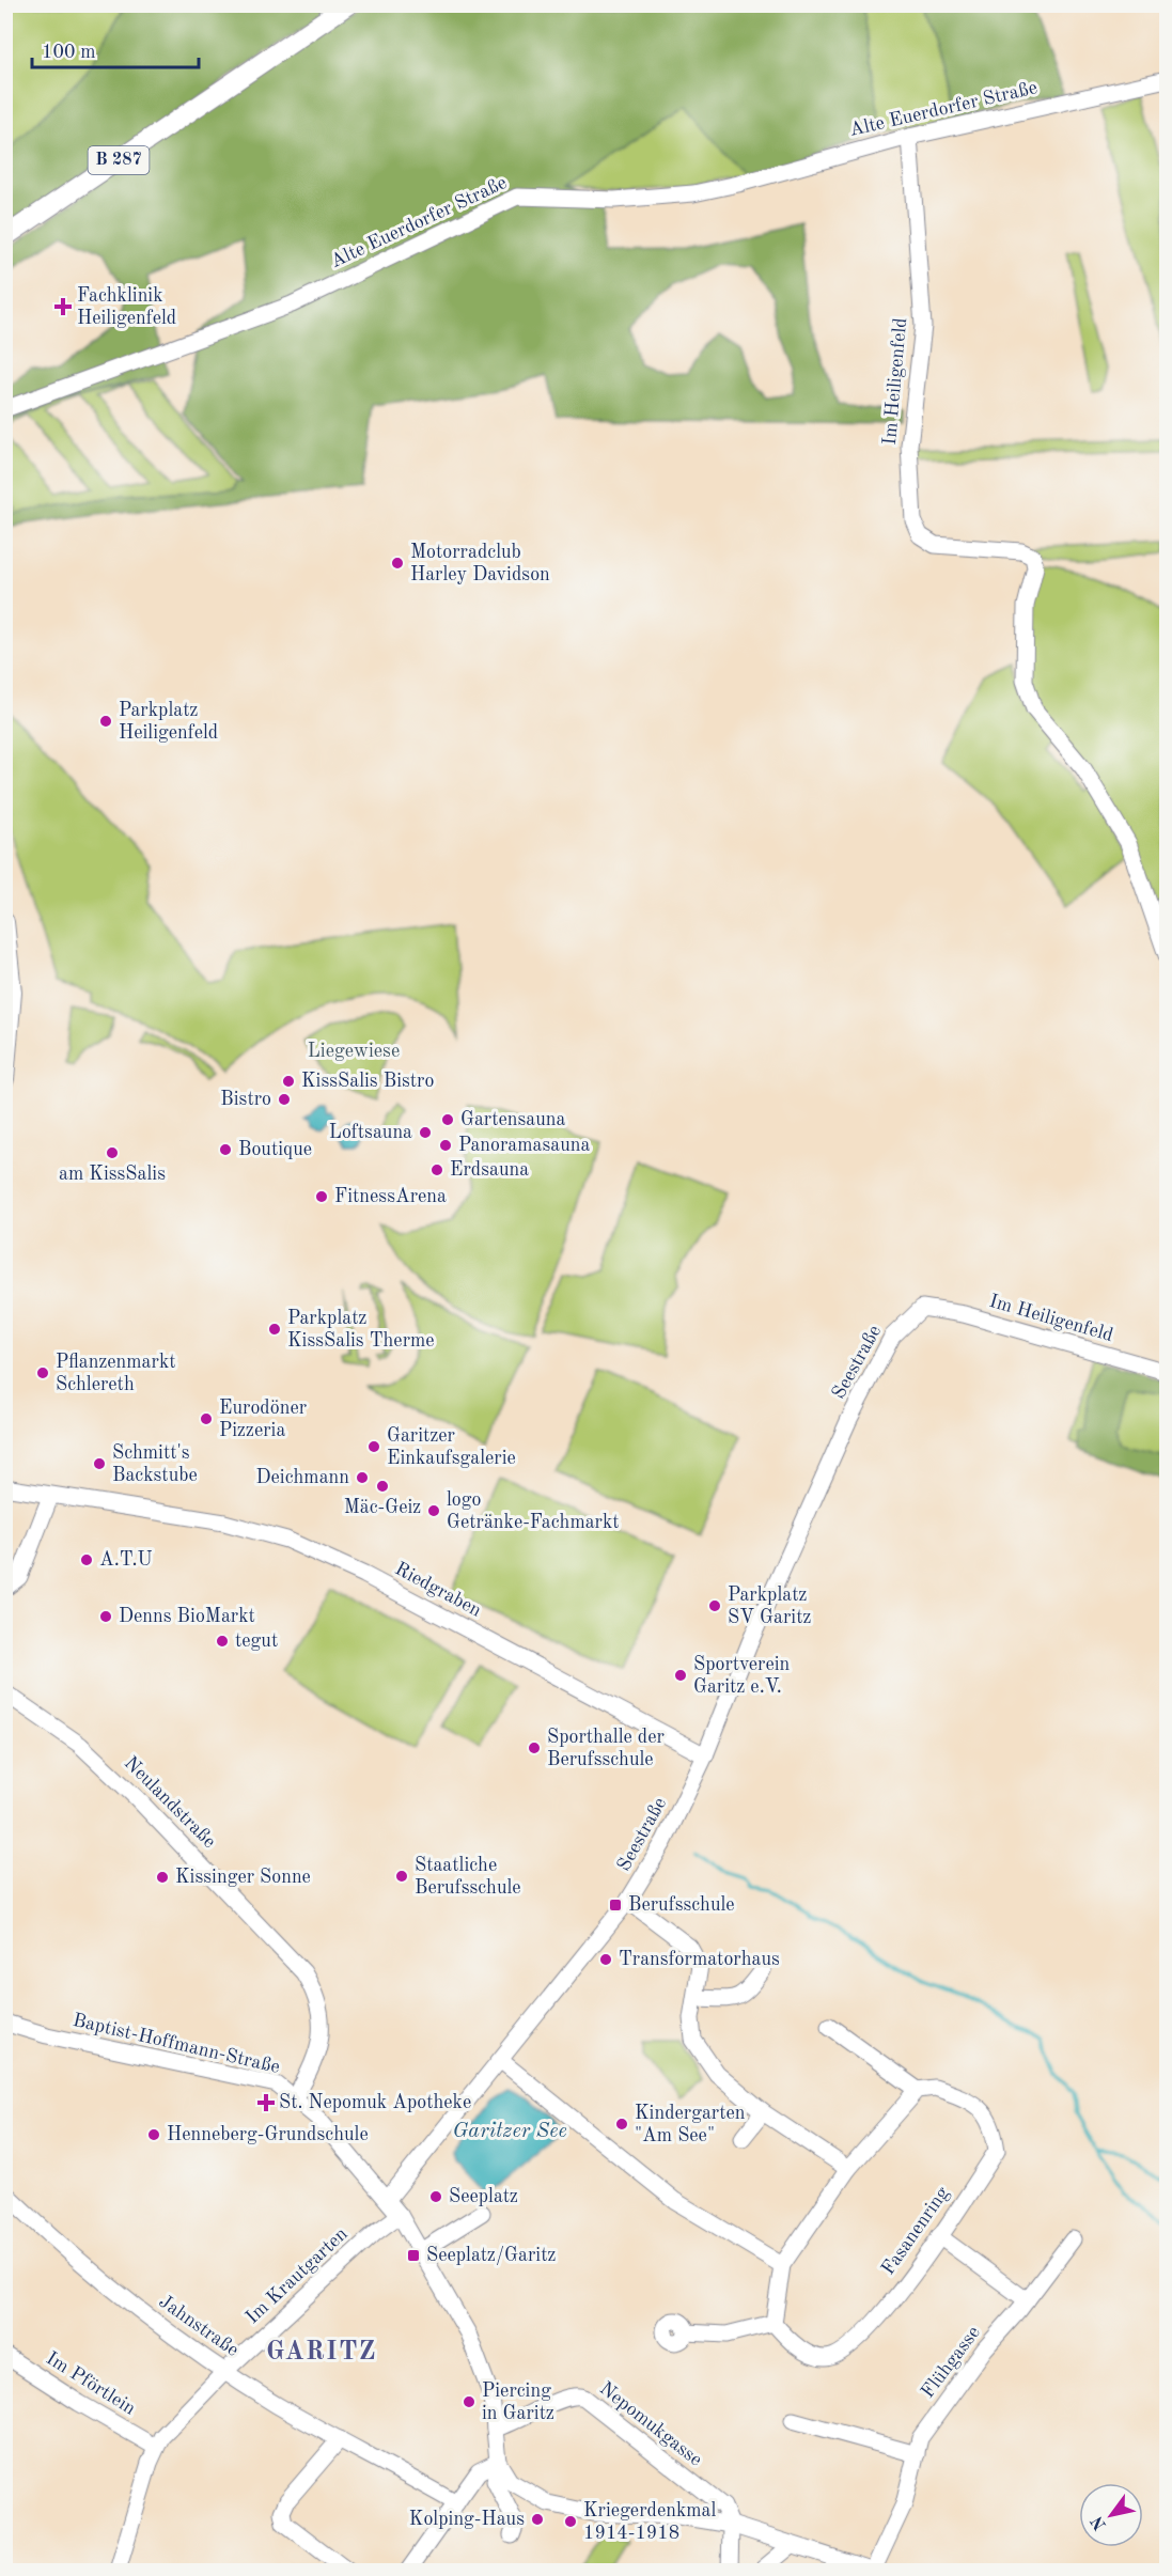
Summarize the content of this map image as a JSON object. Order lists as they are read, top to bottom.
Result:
{
  "streets": {
    "main road": ["B 287"],
    "street": [
      "Alte Euerdorfer Straße",
      "Im Heiligenfeld",
      "Seestraße",
      "Riedgraben",
      "Neulandstraße",
      "Baptist-Hoffmann-Straße",
      "Fasanenring",
      "Im Krautgarten",
      "Jahnstraße",
      "Flühgasse",
      "Im Pförtlein",
      "Nepomukgasse"
    ]
  },
  "crossings": [
    ["Alte Euerdorfer Straße", "Im Heiligenfeld"],
    ["Im Heiligenfeld", "Seestraße"],
    ["Seestraße", "Riedgraben"],
    ["Seestraße", "Baptist-Hoffmann-Straße"],
    ["Neulandstraße", "Baptist-Hoffmann-Straße"],
    ["Baptist-Hoffmann-Straße", "Im Krautgarten"],
    ["Baptist-Hoffmann-Straße", "Nepomukgasse"],
    ["Im Krautgarten", "Jahnstraße"],
    ["Im Krautgarten", "Im Pförtlein"]
  ],
  "districts": ["GARITZ"],
  "water": ["Garitzer See"],
  "parks": ["Liegewiese"],
  "places": {
    "health": ["Fachklinik Heiligenfeld", "St. Nepomuk Apotheke"],
    "other": [
      "Motorradclub Harley Davidson",
      "Parkplatz Heiligenfeld",
      "KissSalis Bistro",
      "Bistro",
      "Gartensauna",
      "Loftsauna",
      "Panoramasauna",
      "Boutique",
      "am KissSalis",
      "Erdsauna",
      "FitnessArena",
      "Parkplatz KissSalis Therme",
      "Pflanzenmarkt Schlereth",
      "Eurodöner Pizzeria",
      "Garitzer Einkaufsgalerie",
      "Schmitt's Backstube",
      "Deichmann",
      "Mäc-Geiz",
      "logo Getränke-Fachmarkt",
      "A.T.U",
      "Parkplatz SV Garitz",
      "Denns BioMarkt",
      "tegut",
      "Sportverein Garitz e.V.",
      "Sporthalle der Berufsschule",
      "Staatliche Berufsschule",
      "Kissinger Sonne",
      "Transformatorhaus",
      "Kindergarten \"Am See\"",
      "Henneberg-Grundschule",
      "Seeplatz",
      "Piercing in Garitz",
      "Kolping-Haus",
      "Kriegerdenkmal 1914-1918"
    ],
    "transit": ["Berufsschule", "Seeplatz/Garitz"]
  },
  "scale_bar": "100 m",
  "north": "bottom left"
}
